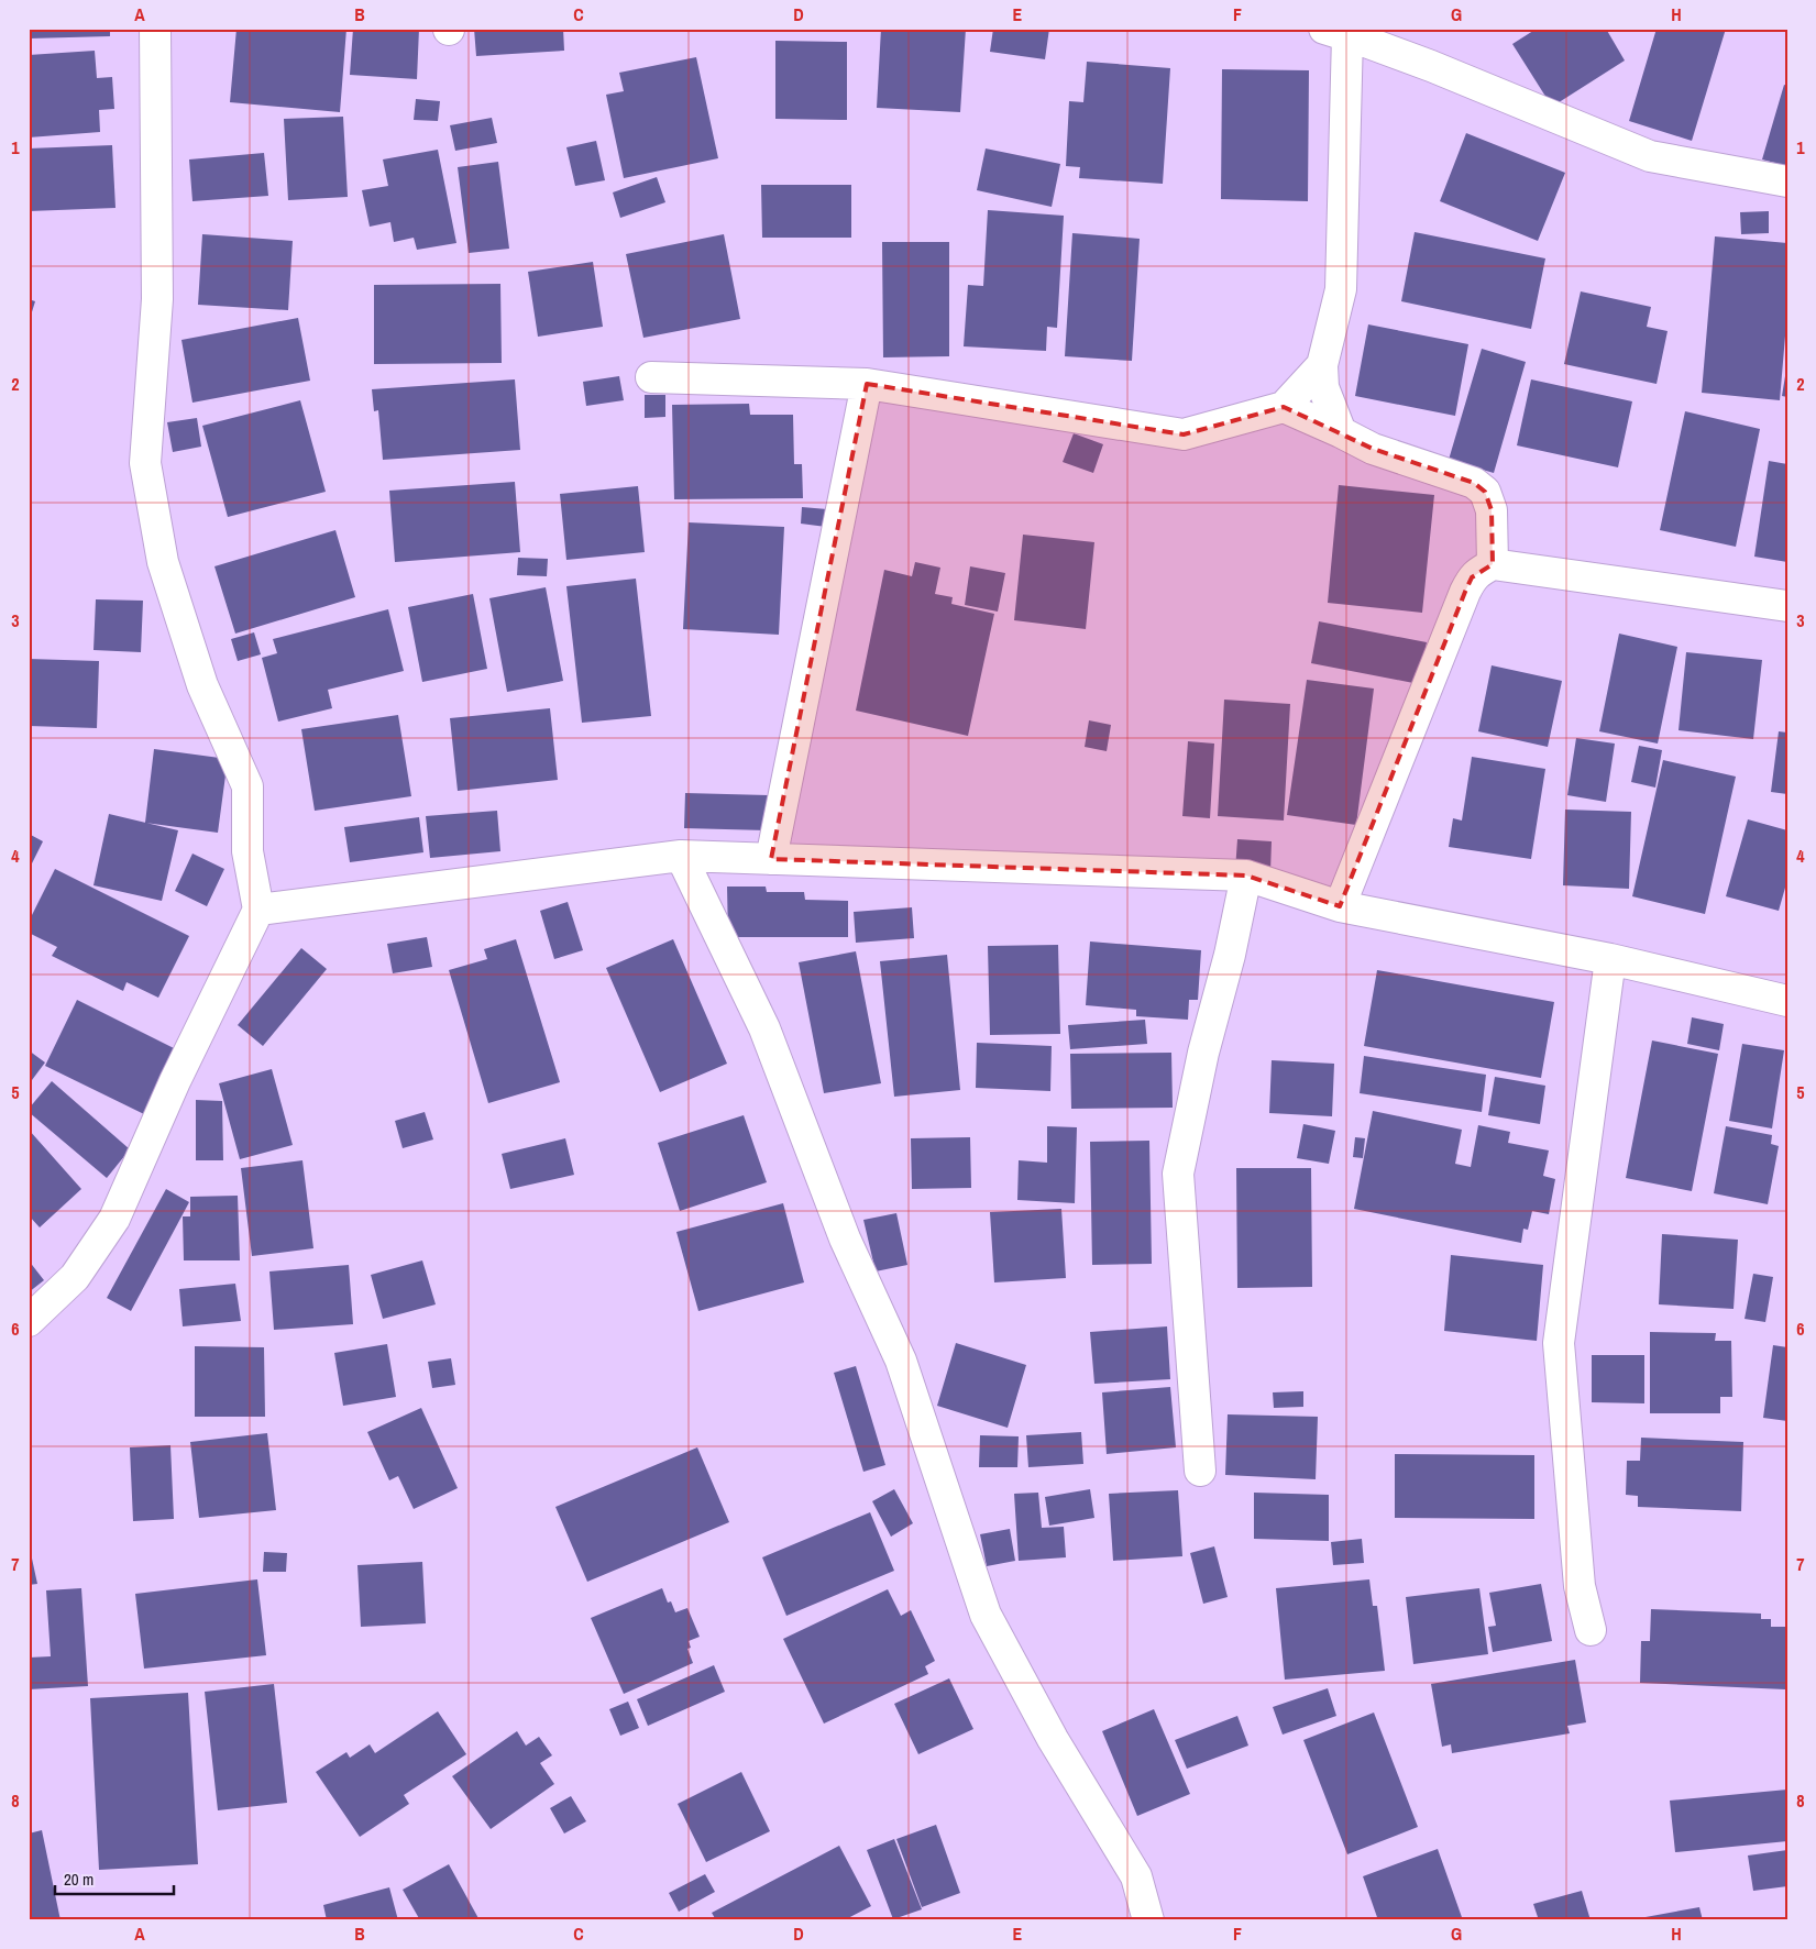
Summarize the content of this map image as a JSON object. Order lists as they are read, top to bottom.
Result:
{
  "scale_bar": "20 m",
  "grid": {
    "columns": [
      "A",
      "B",
      "C",
      "D",
      "E",
      "F",
      "G",
      "H"
    ],
    "rows": [
      "1",
      "2",
      "3",
      "4",
      "5",
      "6",
      "7",
      "8"
    ]
  }
}
